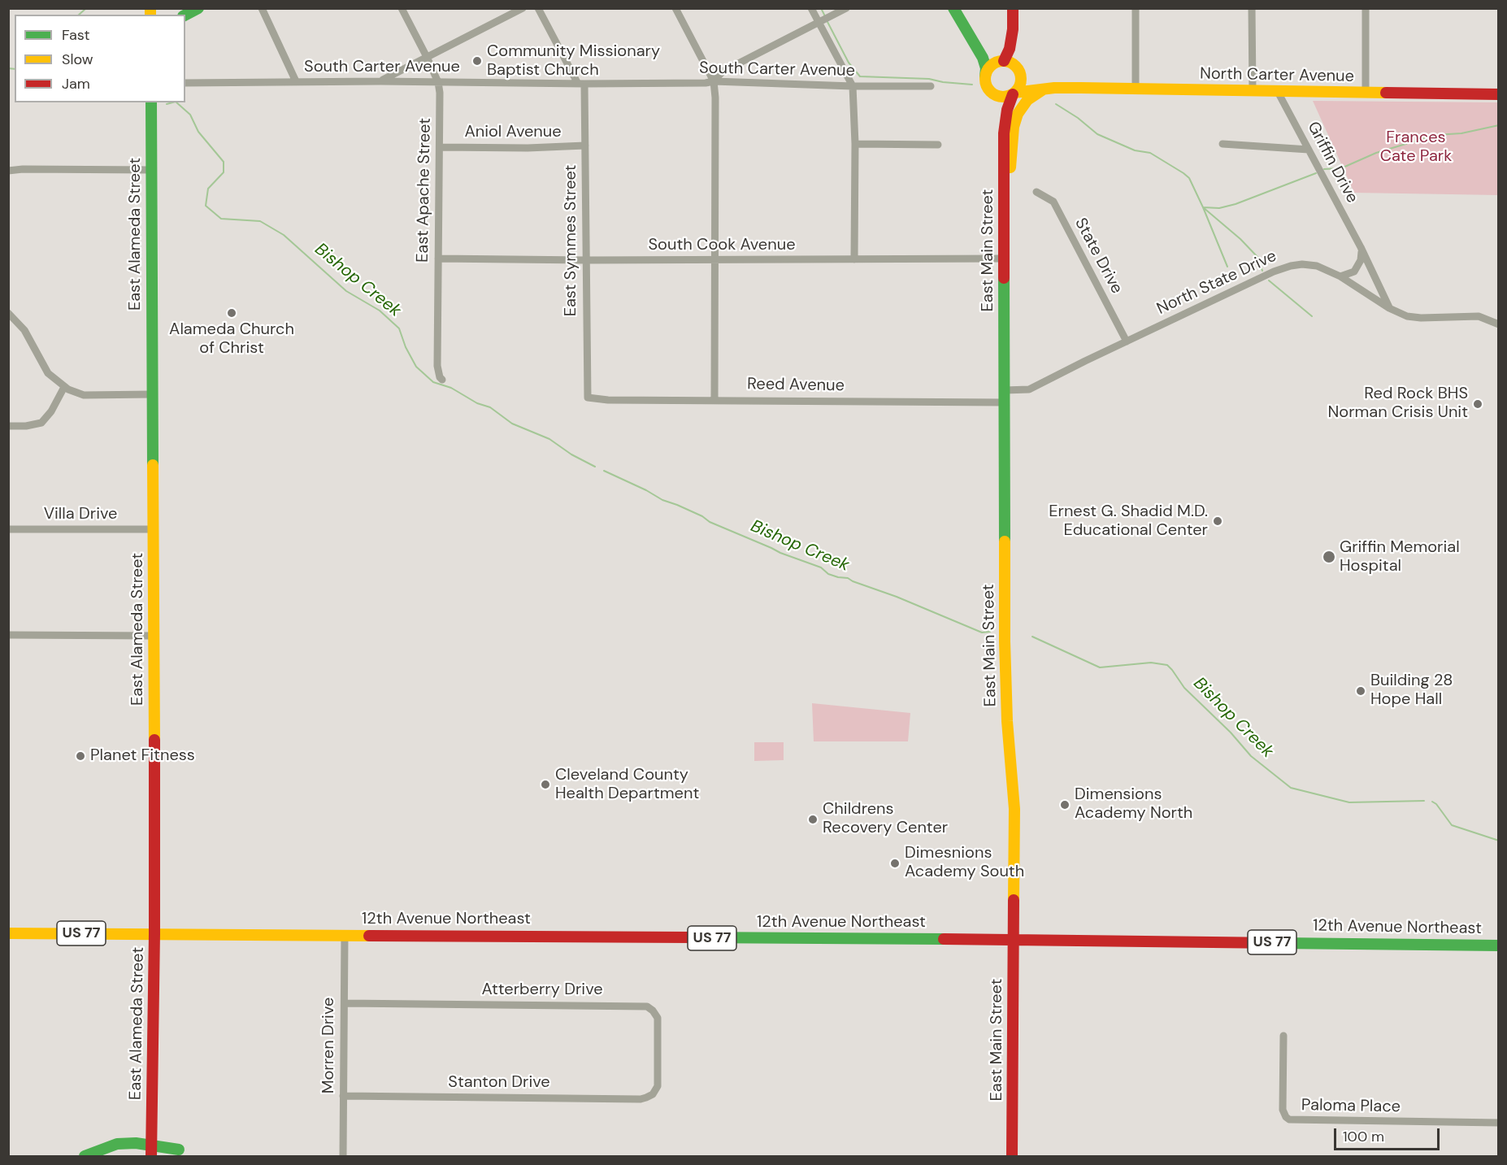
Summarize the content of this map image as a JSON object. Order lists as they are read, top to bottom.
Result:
{
  "streets": {
    "street": [
      "South Carter Avenue",
      "North Carter Avenue",
      "Aniol Avenue",
      "Griffin Drive",
      "East Apache Street",
      "East Alameda Street",
      "East Symmes Street",
      "South Cook Avenue",
      "East Main Street",
      "State Drive",
      "North State Drive",
      "Reed Avenue",
      "Villa Drive",
      "12th Avenue Northeast",
      "US 77",
      "Atterberry Drive",
      "Morren Drive",
      "Stanton Drive",
      "Paloma Place"
    ]
  },
  "crossings": [
    ["South Carter Avenue", "East Apache Street"],
    ["South Carter Avenue", "East Symmes Street"],
    ["North Carter Avenue", "Griffin Drive"],
    ["North Carter Avenue", "East Main Street"],
    ["Aniol Avenue", "East Apache Street"],
    ["Aniol Avenue", "East Symmes Street"],
    ["Griffin Drive", "North State Drive"],
    ["East Apache Street", "South Cook Avenue"],
    ["East Alameda Street", "Villa Drive"],
    ["East Alameda Street", "12th Avenue Northeast"],
    ["East Alameda Street", "US 77"],
    ["East Symmes Street", "South Cook Avenue"],
    ["East Symmes Street", "Reed Avenue"],
    ["South Cook Avenue", "East Main Street"],
    ["East Main Street", "North State Drive"],
    ["East Main Street", "Reed Avenue"],
    ["East Main Street", "12th Avenue Northeast"],
    ["State Drive", "North State Drive"],
    ["12th Avenue Northeast", "US 77"],
    ["12th Avenue Northeast", "Morren Drive"],
    ["Atterberry Drive", "Morren Drive"],
    ["Atterberry Drive", "Stanton Drive"],
    ["Morren Drive", "Stanton Drive"]
  ],
  "water": ["Bishop Creek"],
  "parks": ["Frances Cate Park"],
  "places": [
    "Community Missionary Baptist Church",
    "Alameda Church of Christ",
    "Red Rock BHS Norman Crisis Unit",
    "Ernest G. Shadid M.D. Educational Center",
    "Griffin Memorial Hospital",
    "Building 28 Hope Hall",
    "Planet Fitness",
    "Cleveland County Health Department",
    "Dimensions Academy North",
    "Childrens Recovery Center",
    "Dimesnions Academy South"
  ],
  "legend": ["Fast", "Slow", "Jam"],
  "scale_bar": "100 m"
}
